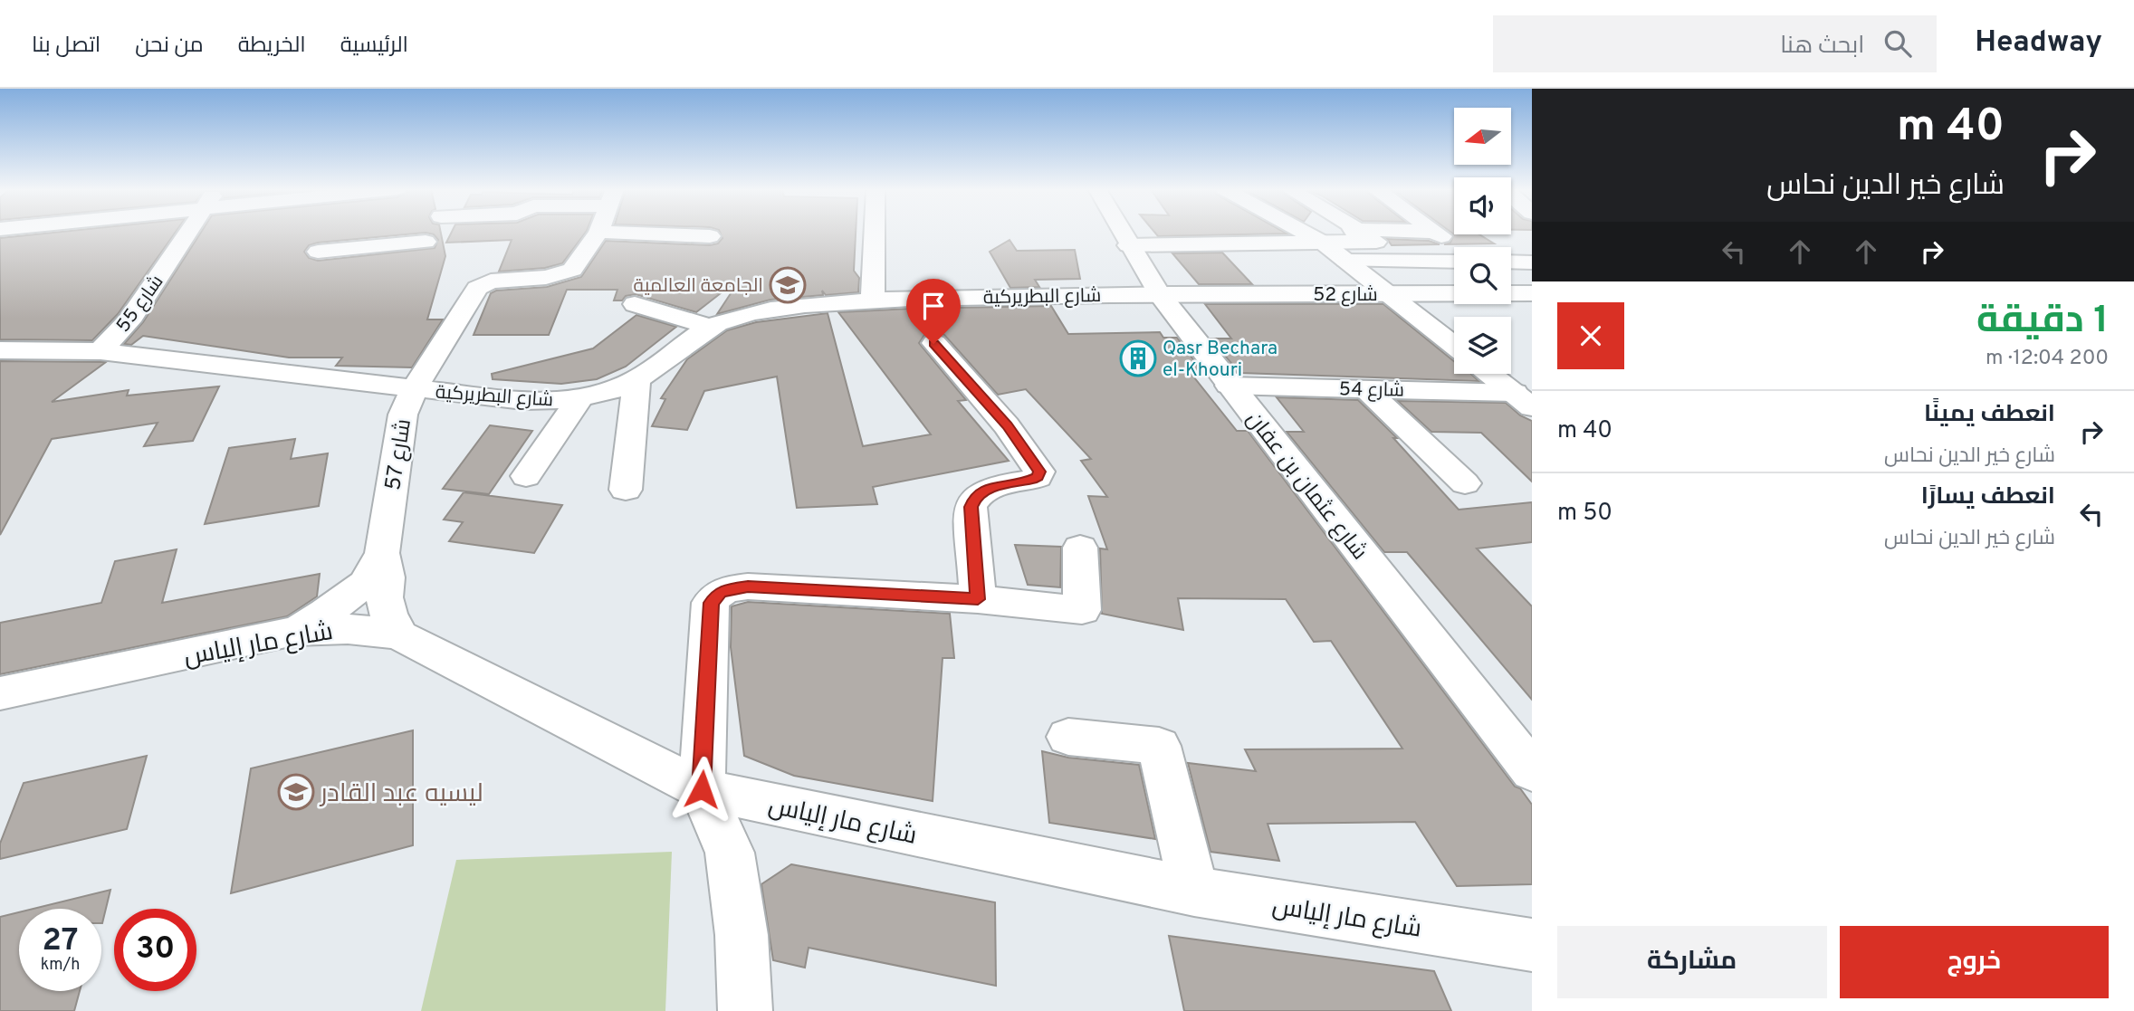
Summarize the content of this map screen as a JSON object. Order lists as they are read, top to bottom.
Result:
{
  "streets": {
    "street": [
      "شارع 52",
      "شارع البطريركية",
      "شارع 55",
      "شارع 54",
      "شارع 57",
      "شارع عثمان بن عفان",
      "شارع مار إلياس"
    ]
  },
  "crossings": [
    ["شارع 52", "شارع البطريركية"],
    ["شارع 52", "شارع عثمان بن عفان"],
    ["شارع البطريركية", "شارع 55"],
    ["شارع البطريركية", "شارع 57"],
    ["شارع البطريركية", "شارع عثمان بن عفان"],
    ["شارع 54", "شارع عثمان بن عفان"],
    ["شارع 57", "شارع مار إلياس"]
  ],
  "places": {
    "school or university": ["الجامعة العالمية", "لیسیه عبد القادر"],
    "building": ["Qasr Bechara el-Khouri"]
  },
  "north": "left",
  "page": {
    "header": "Headway",
    "search": "ابحث هنا",
    "nav": [
      "الرئيسية",
      "الخريطة",
      "من نحن",
      "اتصل بنا"
    ],
    "turn": ["40 m", "شارع خير الدين نحاس"],
    "heading": ["1 دقيقة", "200 m · 12:04"],
    "list": [
      {
        "name": "انعطف يمينًا",
        "note": "شارع خير الدين نحاس",
        "value": "40 m"
      },
      {
        "name": "انعطف يسارًا",
        "note": "شارع خير الدين نحاس",
        "value": "50 m"
      }
    ],
    "speed": "27 km/h",
    "limit": "30",
    "buttons": ["خروج", "مشاركة"]
  }
}
